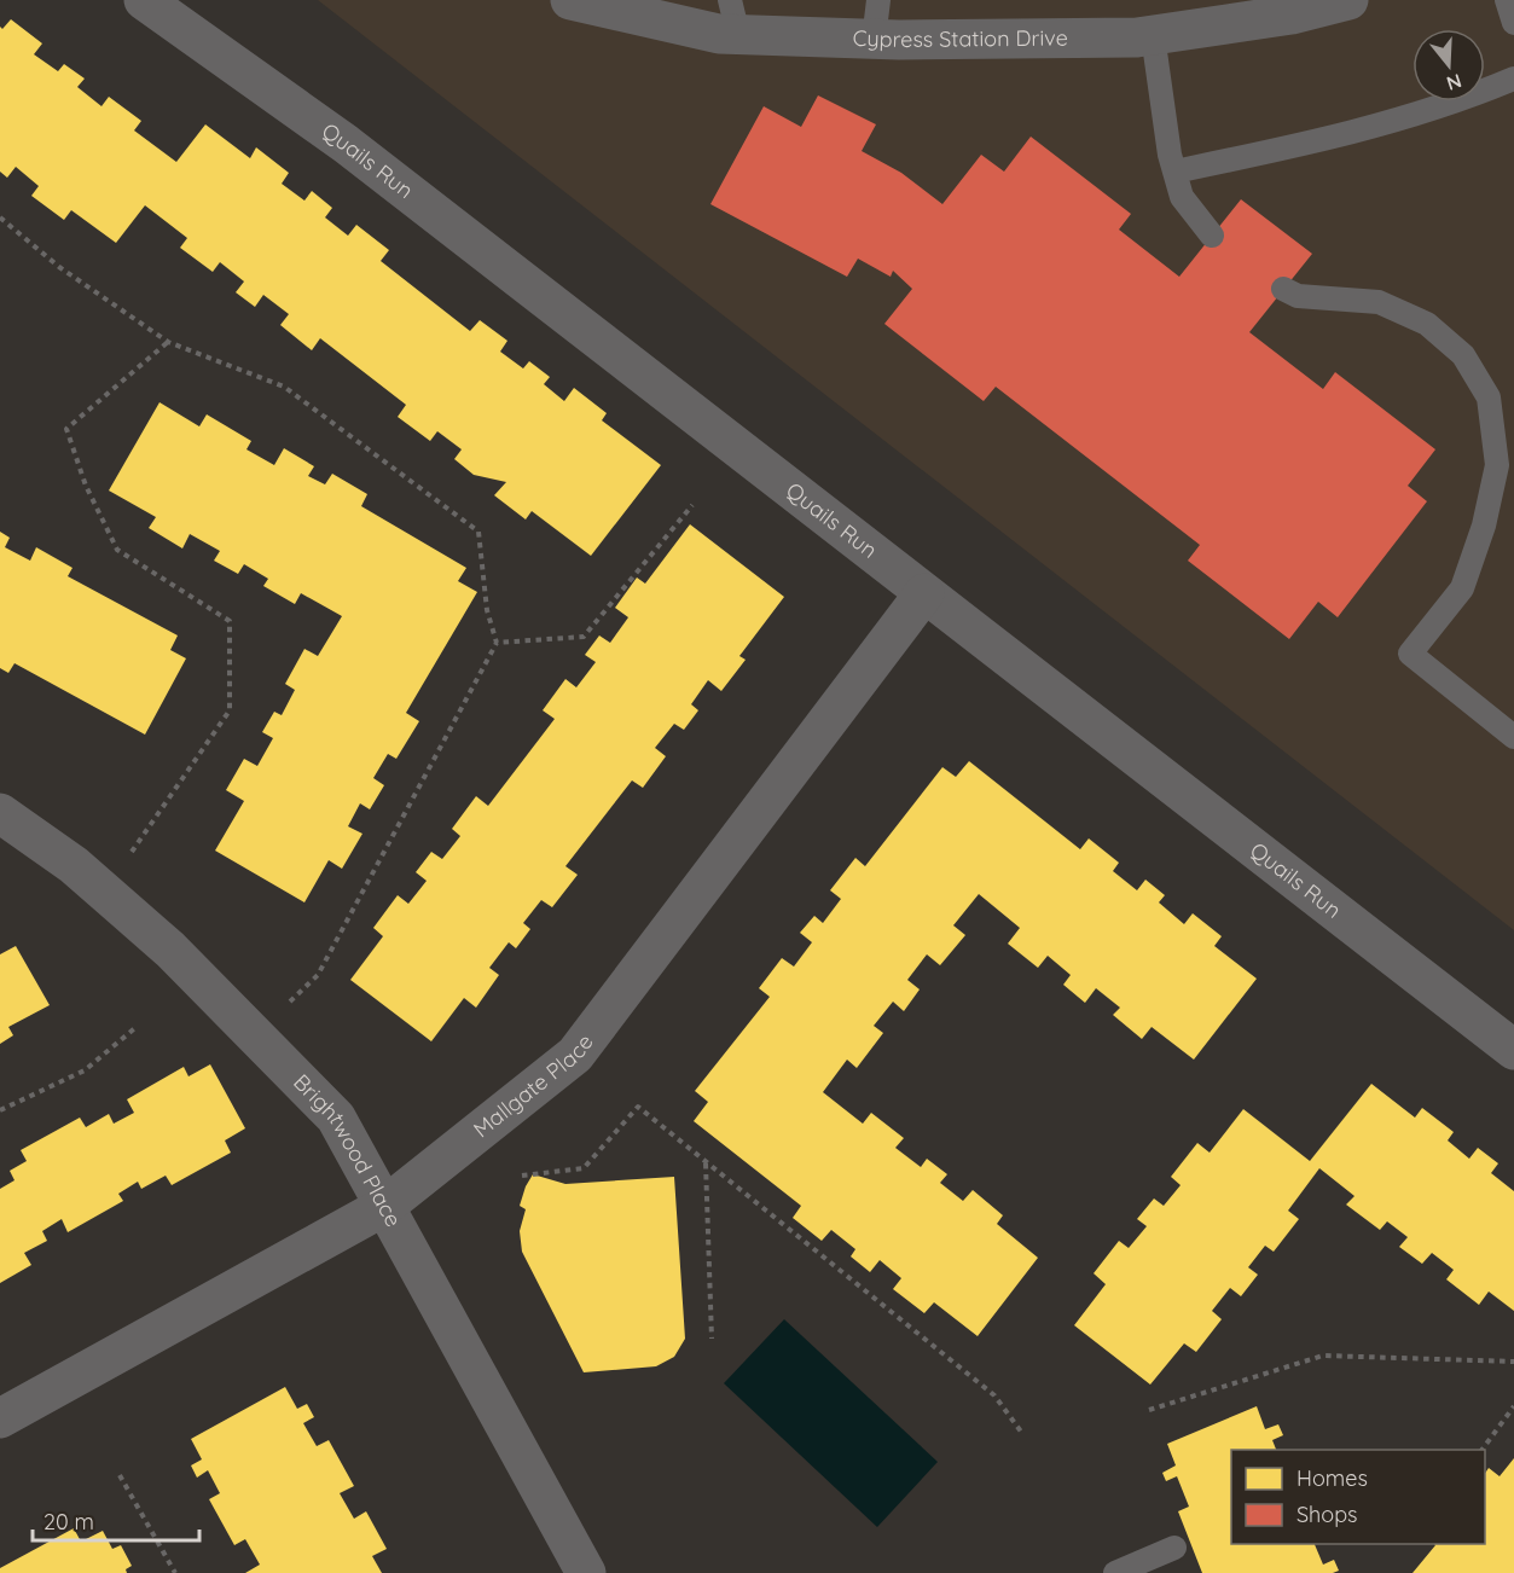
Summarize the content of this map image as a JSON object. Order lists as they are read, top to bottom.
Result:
{
  "streets": {
    "street": [
      "Cypress Station Drive",
      "Quails Run",
      "Mallgate Place",
      "Brightwood Place"
    ]
  },
  "crossings": [
    ["Quails Run", "Mallgate Place"],
    ["Mallgate Place", "Brightwood Place"]
  ],
  "legend": ["Homes", "Shops"],
  "scale_bar": "20 m",
  "north": "bottom"
}
